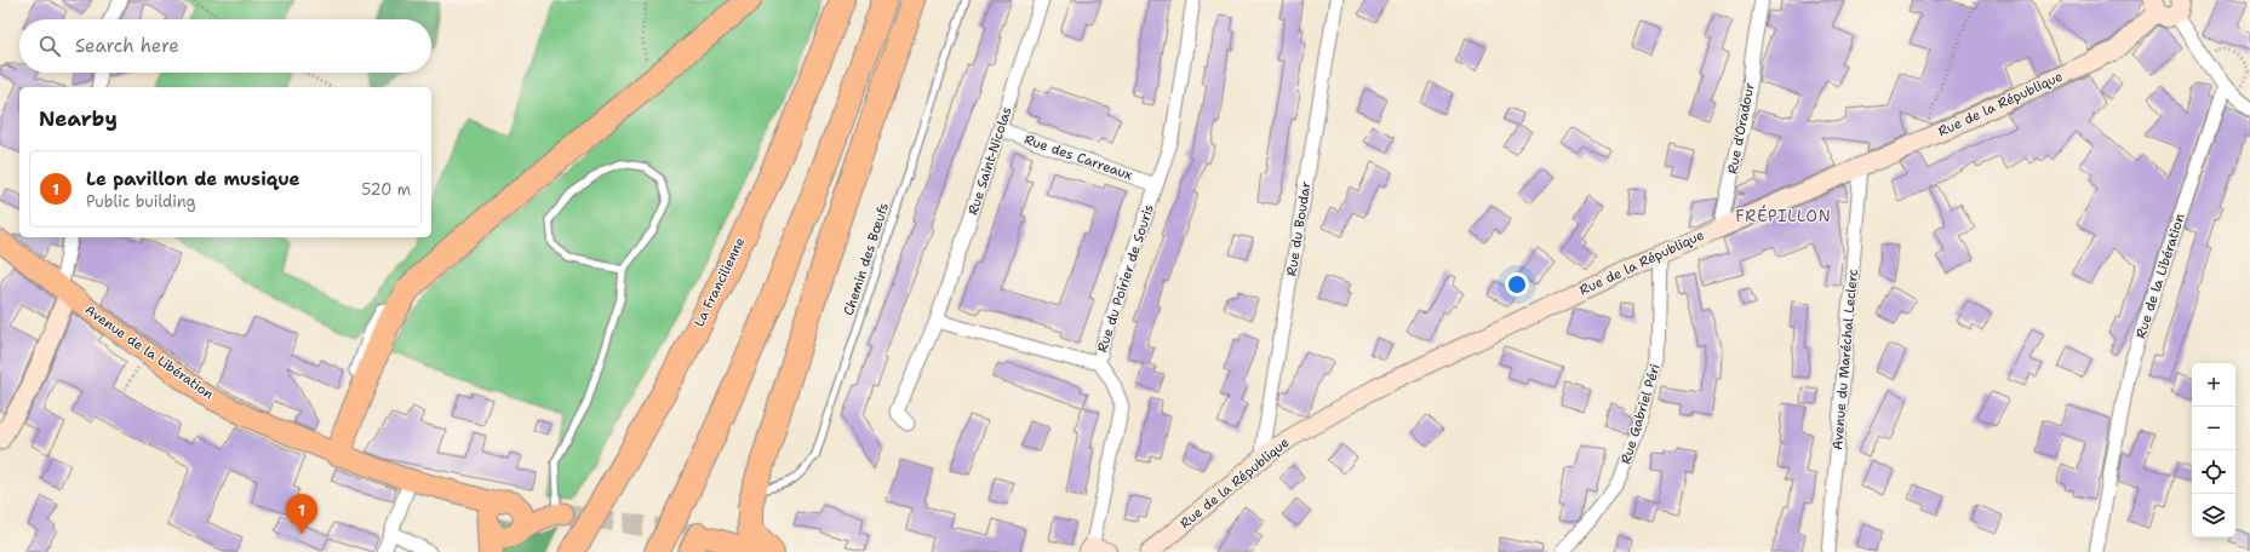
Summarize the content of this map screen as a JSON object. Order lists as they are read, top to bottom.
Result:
{
  "streets": {
    "highway": ["La Francilienne"],
    "main road": ["Avenue de la Libération"],
    "street": [
      "Rue de la République",
      "Rue d'Oradour",
      "Rue des Carreaux",
      "Rue Saint-Nicolas",
      "Rue du Boudar",
      "Rue de la Libération",
      "Rue du Poirier de Souris",
      "Avenue du Maréchal Leclerc",
      "Rue Gabriel Péri"
    ],
    "lane": ["Chemin des Bœufs"]
  },
  "crossings": [
    ["Rue de la République", "Rue d'Oradour"],
    ["Rue de la République", "Rue du Boudar"],
    ["Rue de la République", "Avenue du Maréchal Leclerc"],
    ["Rue de la République", "Rue Gabriel Péri"],
    ["Rue des Carreaux", "Rue Saint-Nicolas"],
    ["Rue des Carreaux", "Rue du Poirier de Souris"]
  ],
  "districts": ["FRÉPILLON"],
  "page": {
    "search": "Search here",
    "heading": "Nearby",
    "list": [
      {
        "mark": "1",
        "name": "Le pavillon de musique",
        "note": "Public building",
        "value": "520 m"
      }
    ],
    "map_buttons": ["+", "−"],
    "pins": "1"
  }
}
